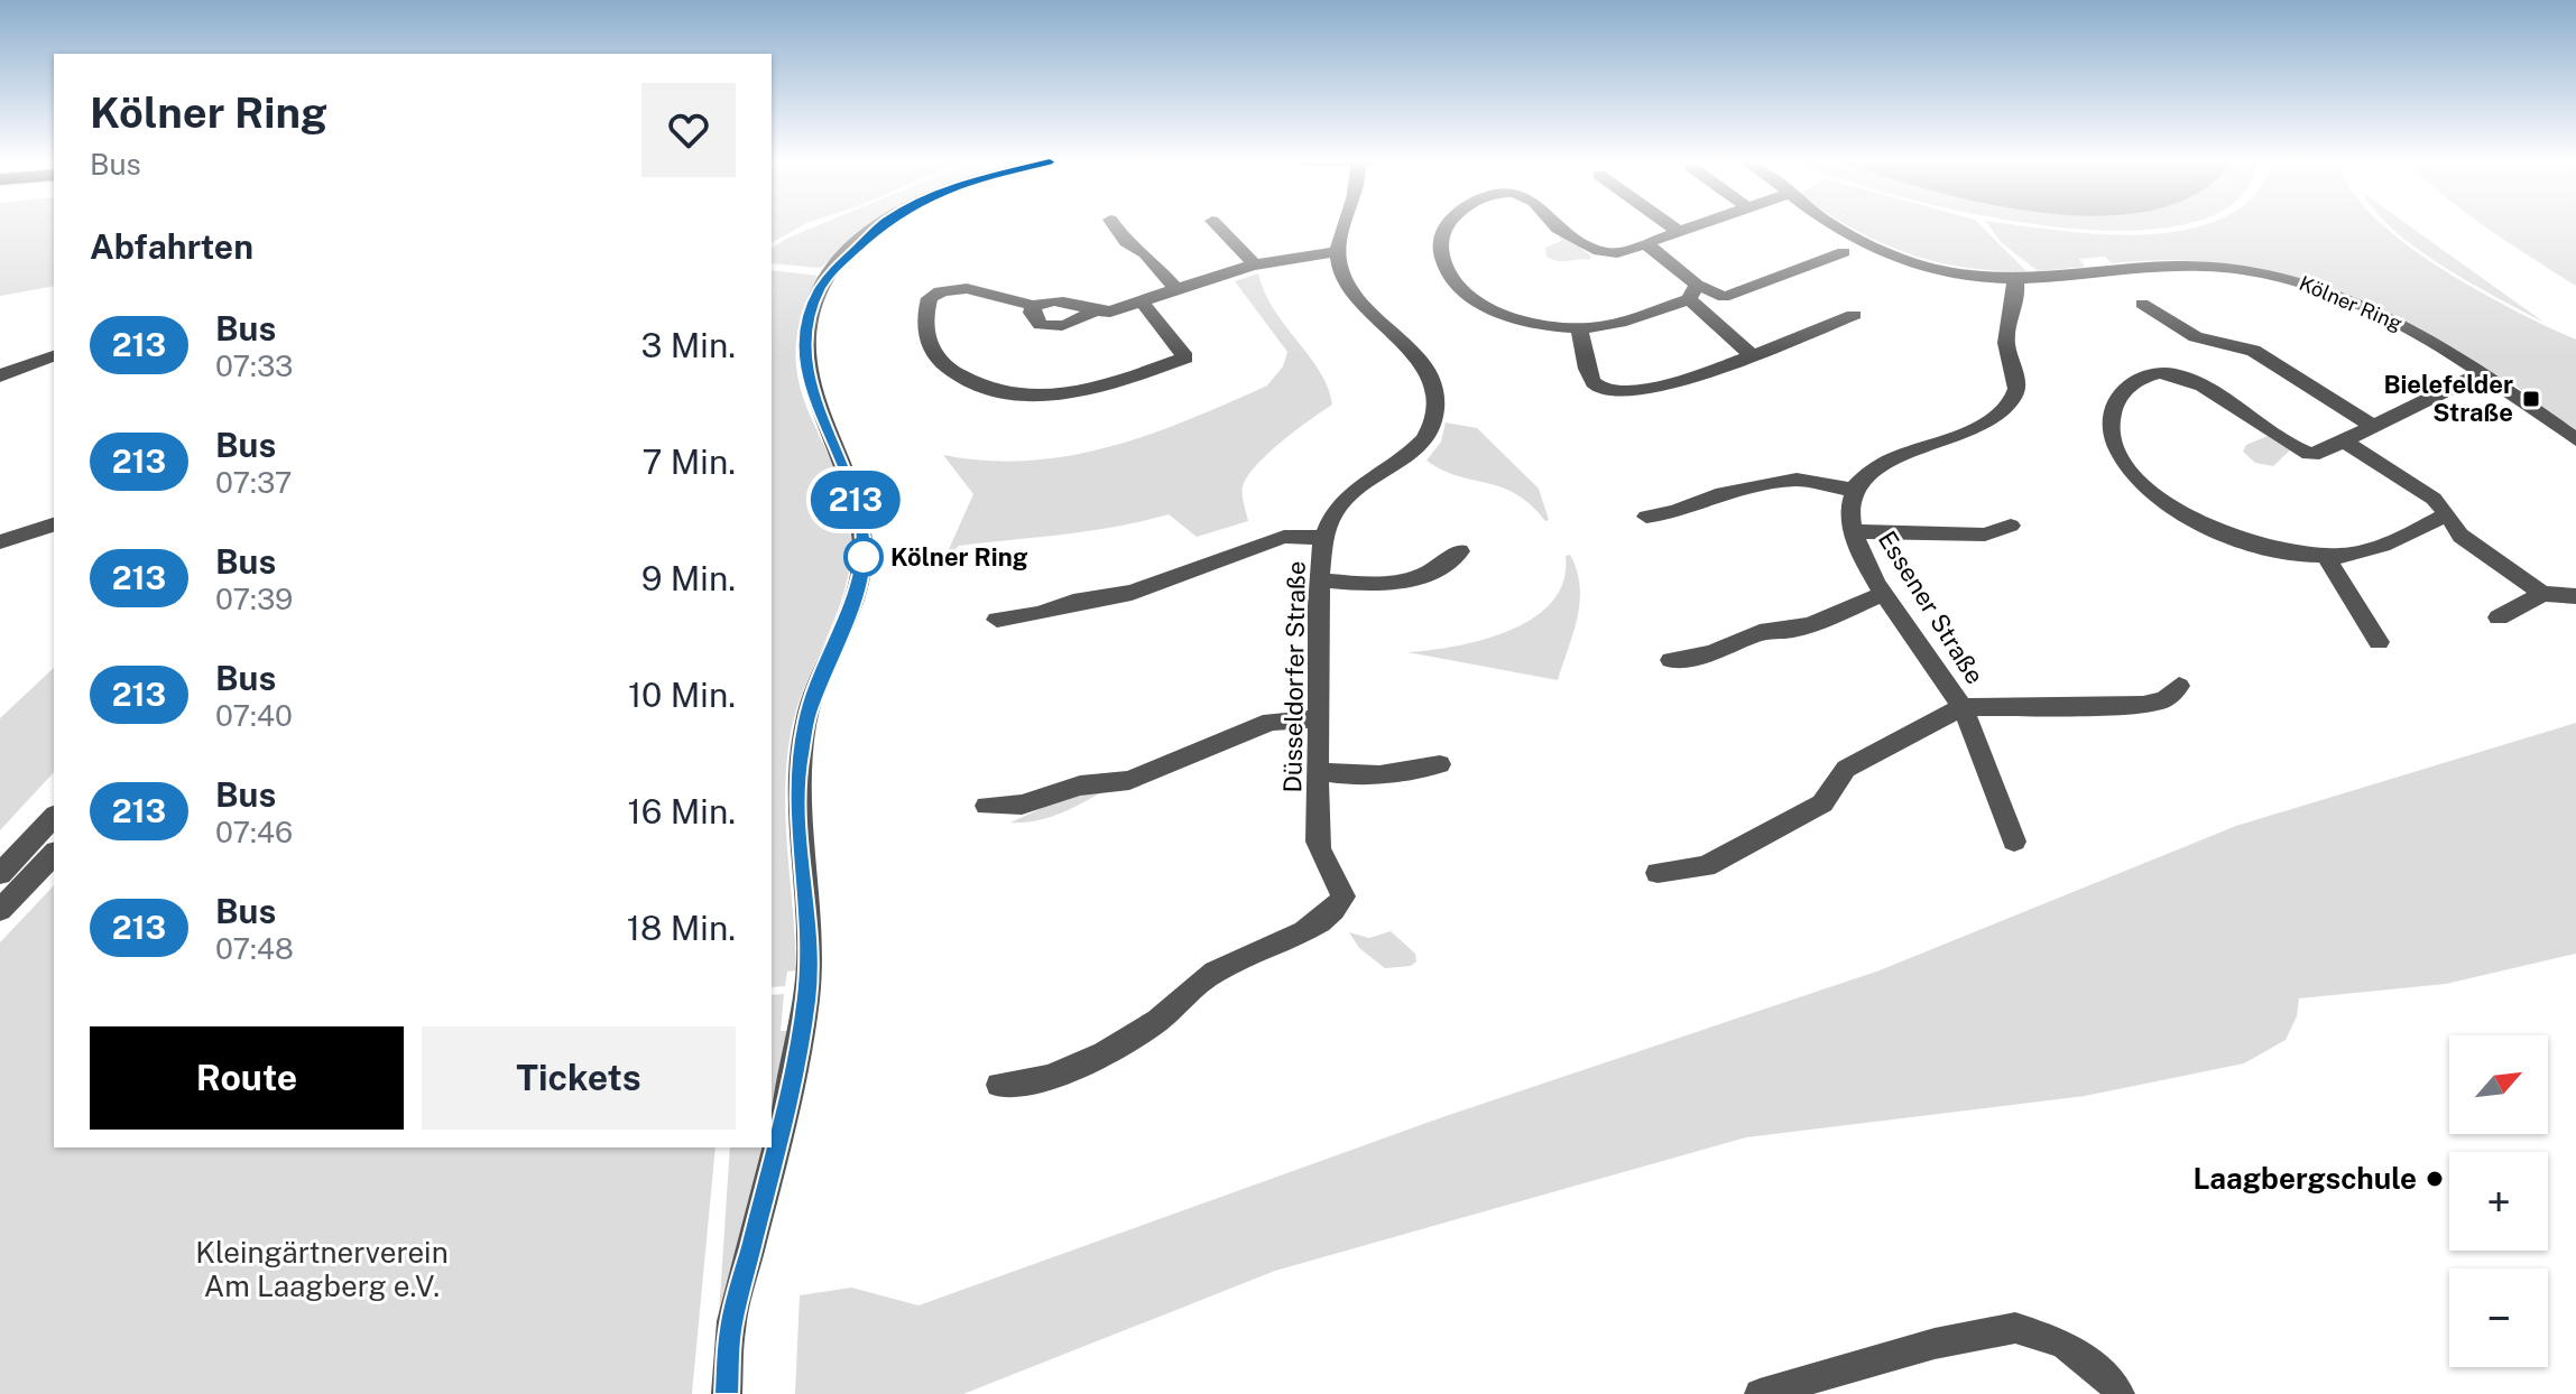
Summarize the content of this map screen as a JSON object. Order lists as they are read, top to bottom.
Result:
{
  "streets": {
    "street": ["Kölner Ring", "Essener Straße", "Düsseldorfer Straße"]
  },
  "parks": ["Kleingärtnerverein Am Laagberg e.V."],
  "places": {
    "transit": ["Bielefelder Straße"],
    "other": ["Kölner Ring", "Laagbergschule"]
  },
  "lines": ["bus line 213"],
  "north": "top right",
  "page": {
    "on_map": "213",
    "heading": [
      ["Kölner Ring", "Bus"],
      "Abfahrten"
    ],
    "list": [
      {
        "mark": "213",
        "name": "Bus",
        "note": "07:33",
        "value": "3 Min."
      },
      {
        "mark": "213",
        "name": "Bus",
        "note": "07:37",
        "value": "7 Min."
      },
      {
        "mark": "213",
        "name": "Bus",
        "note": "07:39",
        "value": "9 Min."
      },
      {
        "mark": "213",
        "name": "Bus",
        "note": "07:40",
        "value": "10 Min."
      },
      {
        "mark": "213",
        "name": "Bus",
        "note": "07:46",
        "value": "16 Min."
      },
      {
        "mark": "213",
        "name": "Bus",
        "note": "07:48",
        "value": "18 Min."
      }
    ],
    "buttons": ["Route", "Tickets"],
    "map_buttons": ["+", "−"]
  }
}
